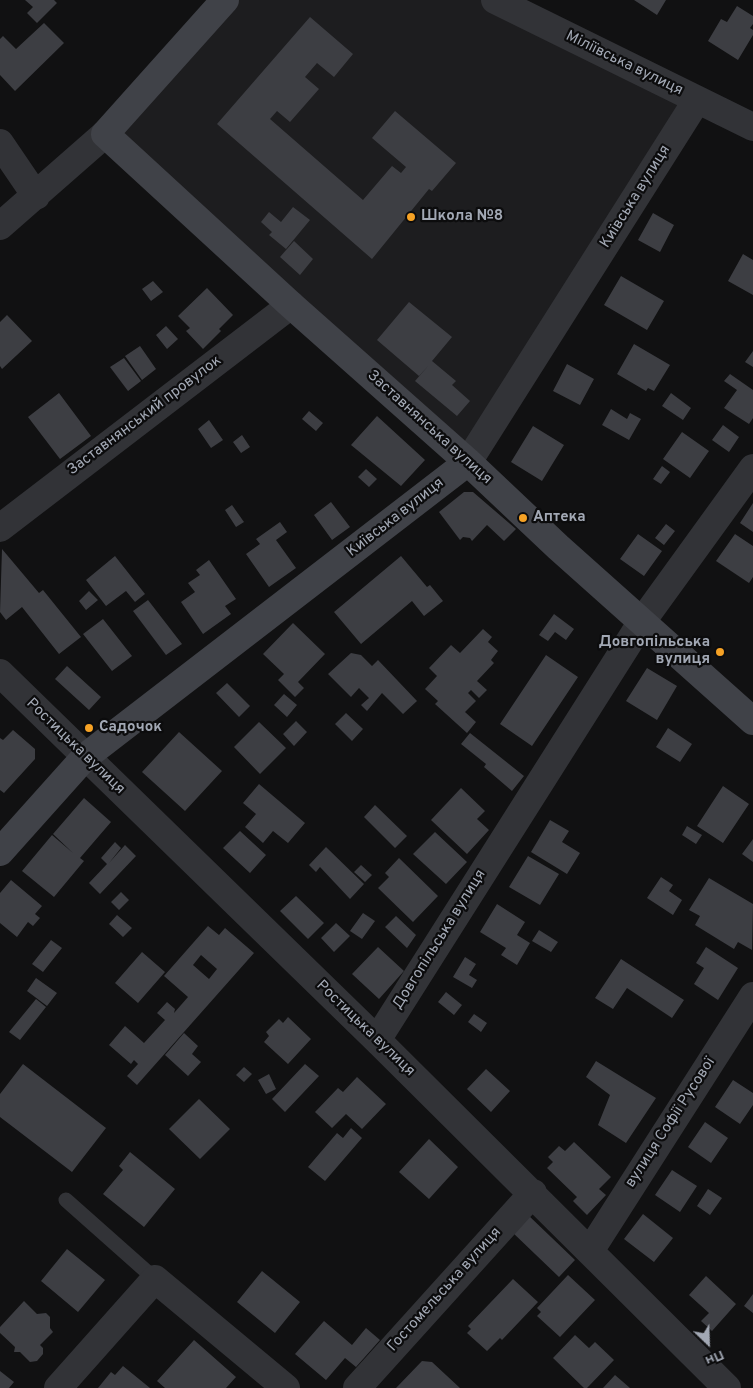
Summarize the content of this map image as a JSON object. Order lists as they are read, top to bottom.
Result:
{
  "streets": {
    "street": [
      "Міліївська вулиця",
      "Київська вулиця",
      "Заставнянський провулок",
      "Заставнянська вулиця",
      "Ростицька вулиця",
      "Довгопільська вулиця",
      "вулиця Софії Русової",
      "Гостомельська вулиця"
    ]
  },
  "crossings": [
    ["Міліївська вулиця", "Київська вулиця"],
    ["Київська вулиця", "Заставнянська вулиця"],
    ["Київська вулиця", "Ростицька вулиця"],
    ["Заставнянський провулок", "Заставнянська вулиця"],
    ["Заставнянська вулиця", "Довгопільська вулиця"],
    ["Ростицька вулиця", "Довгопільська вулиця"],
    ["Ростицька вулиця", "вулиця Софії Русової"],
    ["Ростицька вулиця", "Гостомельська вулиця"]
  ],
  "places": [
    "Школа №8",
    "Аптека",
    "Довгопільська вулиця",
    "Садочок"
  ],
  "north": "bottom right"
}
